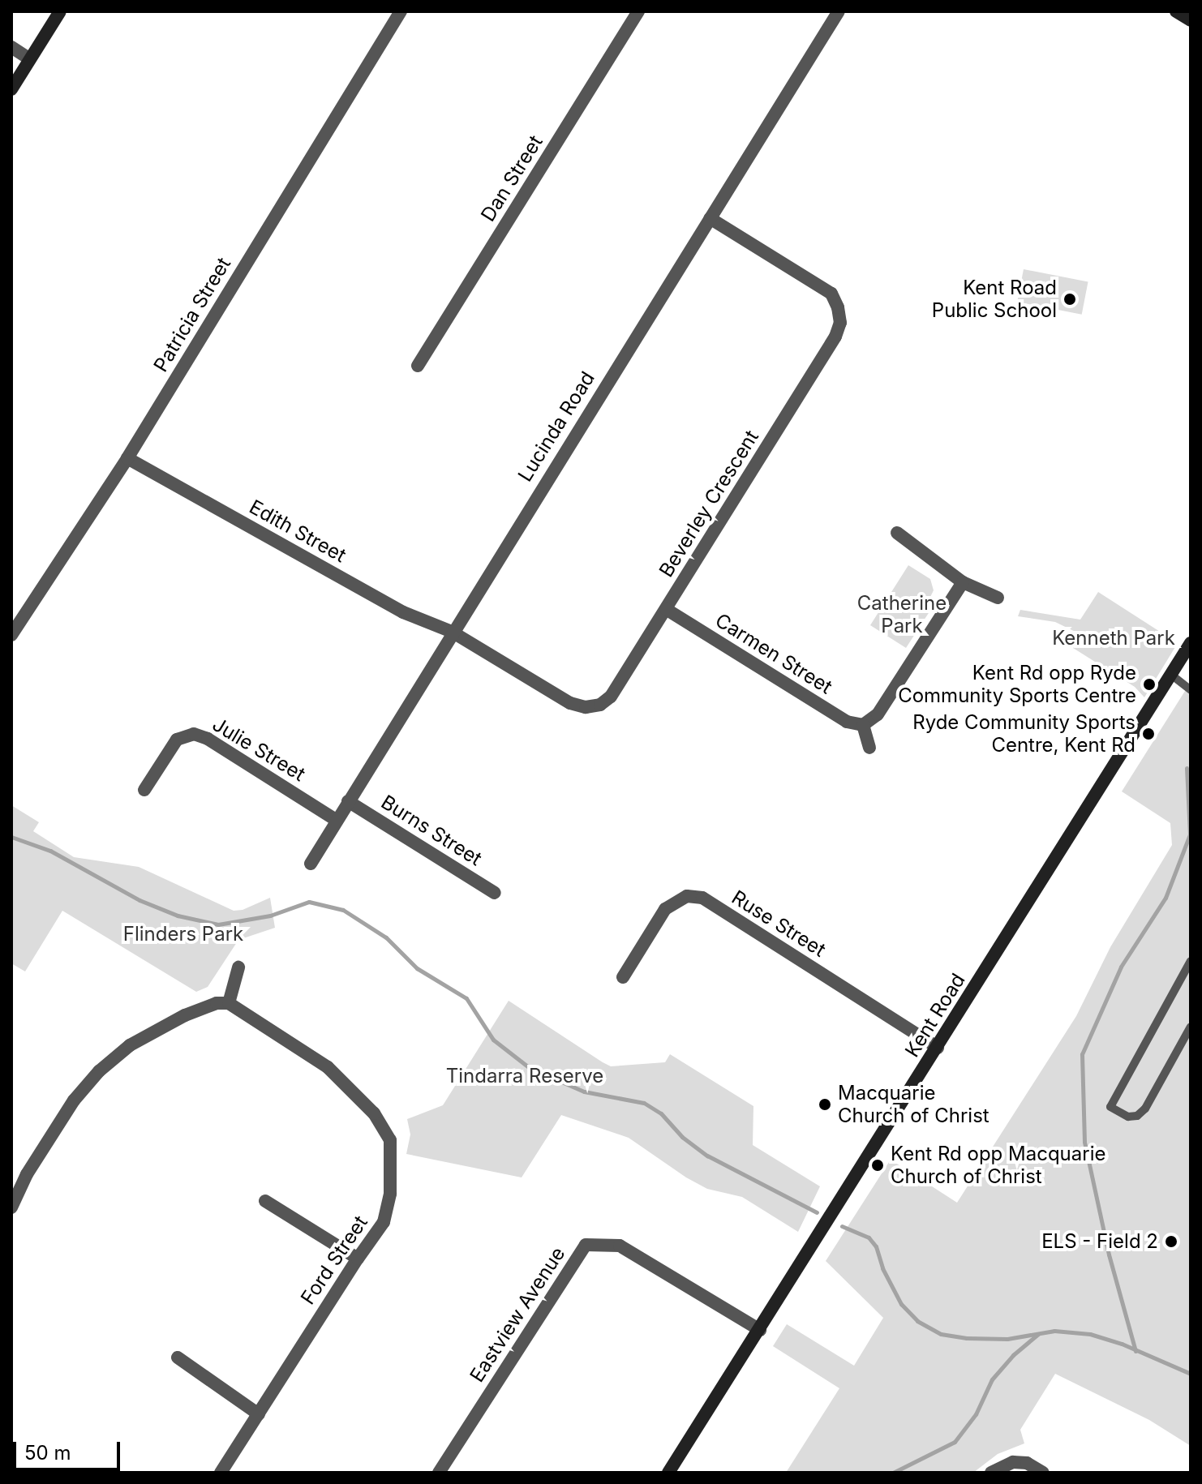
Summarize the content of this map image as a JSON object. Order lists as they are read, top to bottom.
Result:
{
  "streets": {
    "street": [
      "Dan Street",
      "Patricia Street",
      "Lucinda Road",
      "Beverley Crescent",
      "Edith Street",
      "Carmen Street",
      "Julie Street",
      "Burns Street",
      "Ruse Street",
      "Kent Road",
      "Ford Street",
      "Eastview Avenue"
    ]
  },
  "crossings": [
    ["Patricia Street", "Edith Street"],
    ["Lucinda Road", "Beverley Crescent"],
    ["Lucinda Road", "Edith Street"],
    ["Lucinda Road", "Julie Street"],
    ["Lucinda Road", "Burns Street"],
    ["Beverley Crescent", "Edith Street"],
    ["Beverley Crescent", "Carmen Street"],
    ["Ruse Street", "Kent Road"],
    ["Kent Road", "Eastview Avenue"]
  ],
  "parks": [
    "Catherine Park",
    "Kenneth Park",
    "Flinders Park",
    "Tindarra Reserve"
  ],
  "places": [
    "Kent Road Public School",
    "Kent Rd opp Ryde Community Sports Centre",
    "Ryde Community Sports Centre, Kent Rd",
    "Macquarie Church of Christ",
    "Kent Rd opp Macquarie Church of Christ",
    "ELS - Field 2"
  ],
  "scale_bar": "50 m"
}
